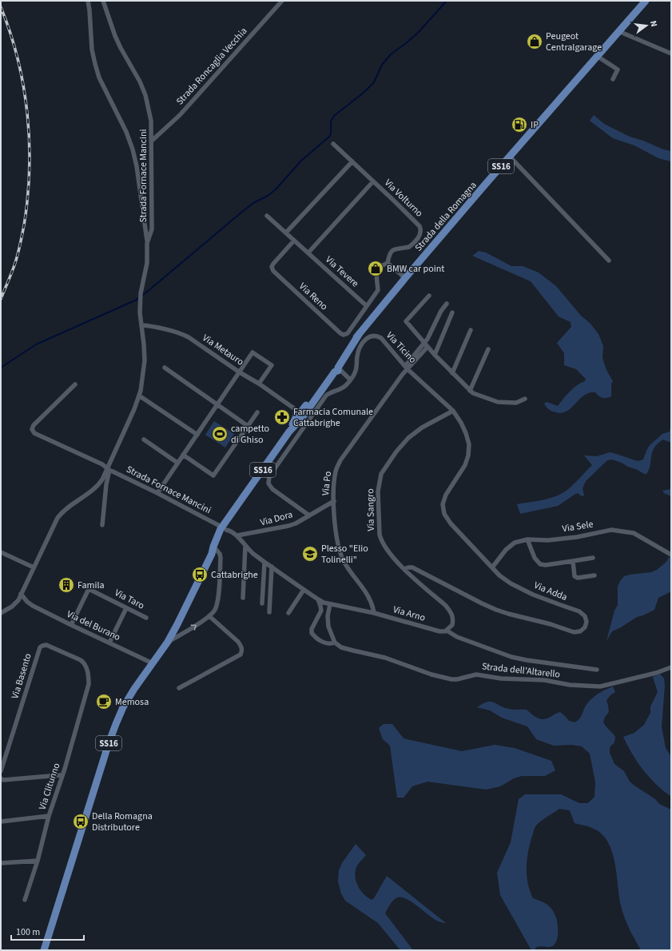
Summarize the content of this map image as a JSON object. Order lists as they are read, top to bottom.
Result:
{
  "streets": {
    "main road": ["SS16", "Strada della Romagna"],
    "street": [
      "Strada Roncaglia Vecchia",
      "Strada Fornace Mancini",
      "Via Volturno",
      "Via Tevere",
      "Via Reno",
      "Via Ticino",
      "Via Metauro",
      "Via Po",
      "Via Sangro",
      "Via Dora",
      "Via Sele",
      "Via Adda",
      "Via Taro",
      "Via Arno",
      "Via del Burano",
      "Strada dell'Altarello",
      "Via Basento",
      "Via Clitunno"
    ]
  },
  "crossings": [
    ["Strada Roncaglia Vecchia", "Strada Fornace Mancini"],
    ["Strada Fornace Mancini", "Strada della Romagna"],
    ["Strada Fornace Mancini", "Via Metauro"],
    ["Strada della Romagna", "Via Metauro"],
    ["Strada della Romagna", "Via del Burano"],
    ["Via Tevere", "Via Reno"],
    ["Via Ticino", "Via Po"],
    ["Via Ticino", "Via Sangro"],
    ["Via Ticino", "Via Adda"],
    ["Via Po", "Via Dora"],
    ["Via Po", "Via Arno"],
    ["Via Sangro", "Via Adda"],
    ["Via Sangro", "Via Arno"],
    ["Via Dora", "Via Arno"],
    ["Via Sele", "Via Adda"],
    ["Via Taro", "Via del Burano"],
    ["Via Arno", "Strada dell'Altarello"],
    ["Via Basento", "Via Clitunno"]
  ],
  "places": {
    "shop": ["Peugeot Centralgarage", "BMW car point"],
    "fuel station": ["IP"],
    "pharmacy": ["Farmacia Comunale Cattabrighe"],
    "sports": ["campetto di Ghiso"],
    "school or university": ["Plesso \"Elio Tolinelli\""],
    "bus stop": ["Cattabrighe", "Della Romagna Distributore"],
    "building": ["Famila"],
    "cafe": ["Memosa"]
  },
  "scale_bar": "100 m",
  "north": "right"
}
